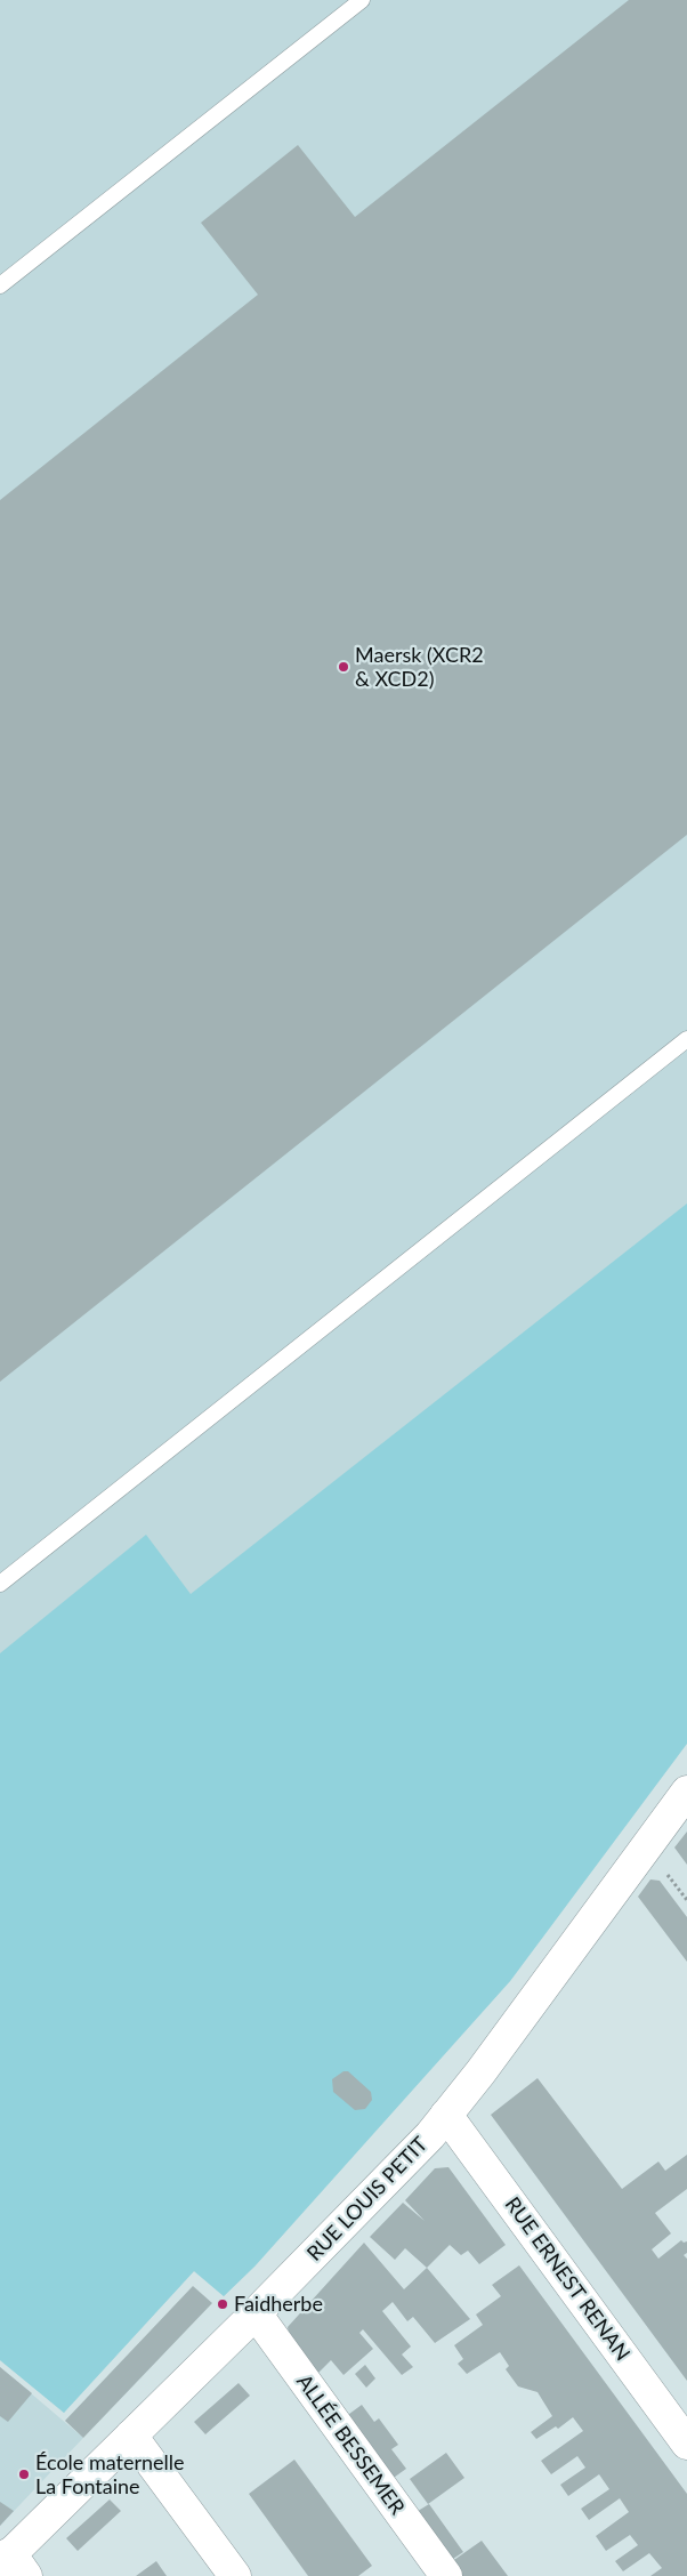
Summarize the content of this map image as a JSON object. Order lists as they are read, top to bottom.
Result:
{
  "streets": {
    "street": ["RUE LOUIS PETIT", "RUE ERNEST RENAN", "ALLÉE BESSEMER"]
  },
  "crossings": [
    ["RUE LOUIS PETIT", "RUE ERNEST RENAN"],
    ["RUE LOUIS PETIT", "ALLÉE BESSEMER"]
  ],
  "places": ["Maersk (XCR2 & XCD2)", "Faidherbe", "École maternelle La Fontaine"]
}
